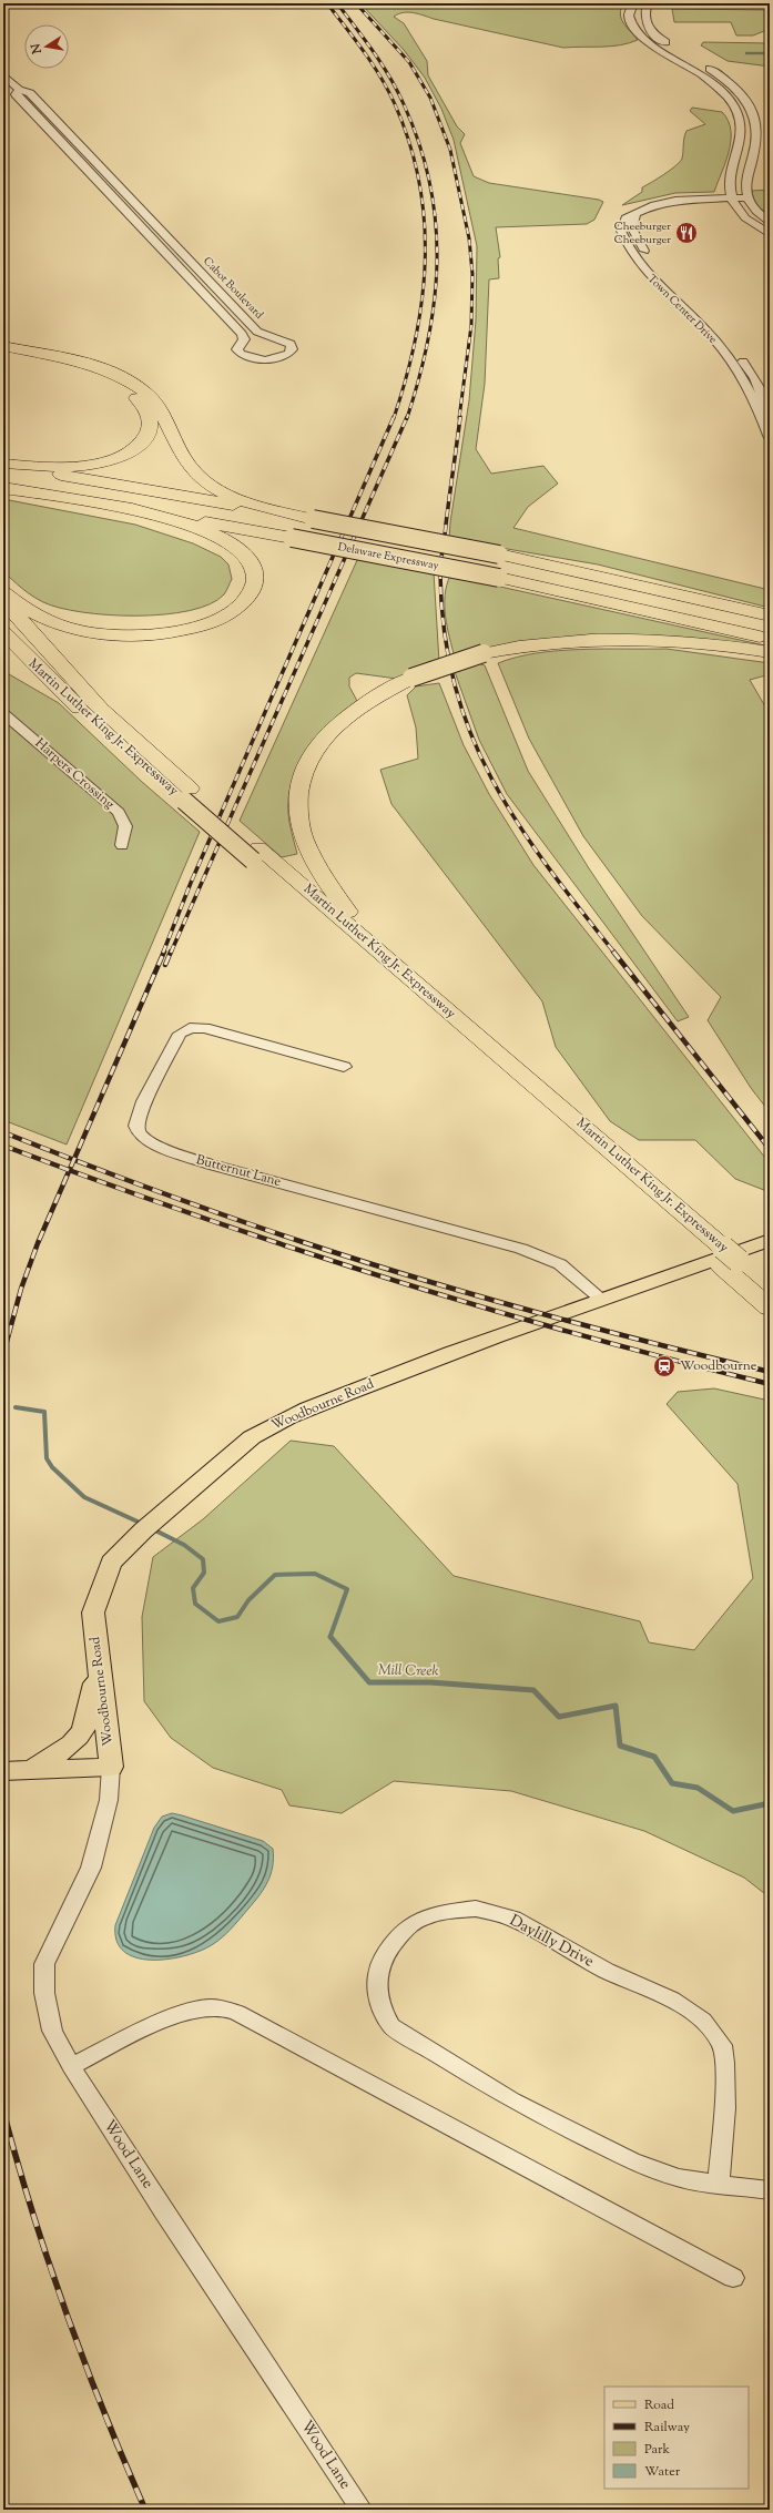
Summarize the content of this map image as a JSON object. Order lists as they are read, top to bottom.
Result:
{
  "streets": {
    "highway": ["Delaware Expressway", "Martin Luther King Jr. Expressway"],
    "main road": ["Woodbourne Road"],
    "street": [
      "Cabot Boulevard",
      "Town Center Drive",
      "Harpers Crossing",
      "Butternut Lane",
      "Daylilly Drive",
      "Wood Lane"
    ]
  },
  "crossings": [
    ["Butternut Lane", "Woodbourne Road"],
    ["Woodbourne Road", "Wood Lane"]
  ],
  "water": ["Mill Creek"],
  "places": {
    "restaurant": ["Cheeburger Cheeburger"],
    "station": ["Woodbourne"]
  },
  "legend": [
    "Road",
    "Railway",
    "Park",
    "Water"
  ],
  "north": "left"
}
